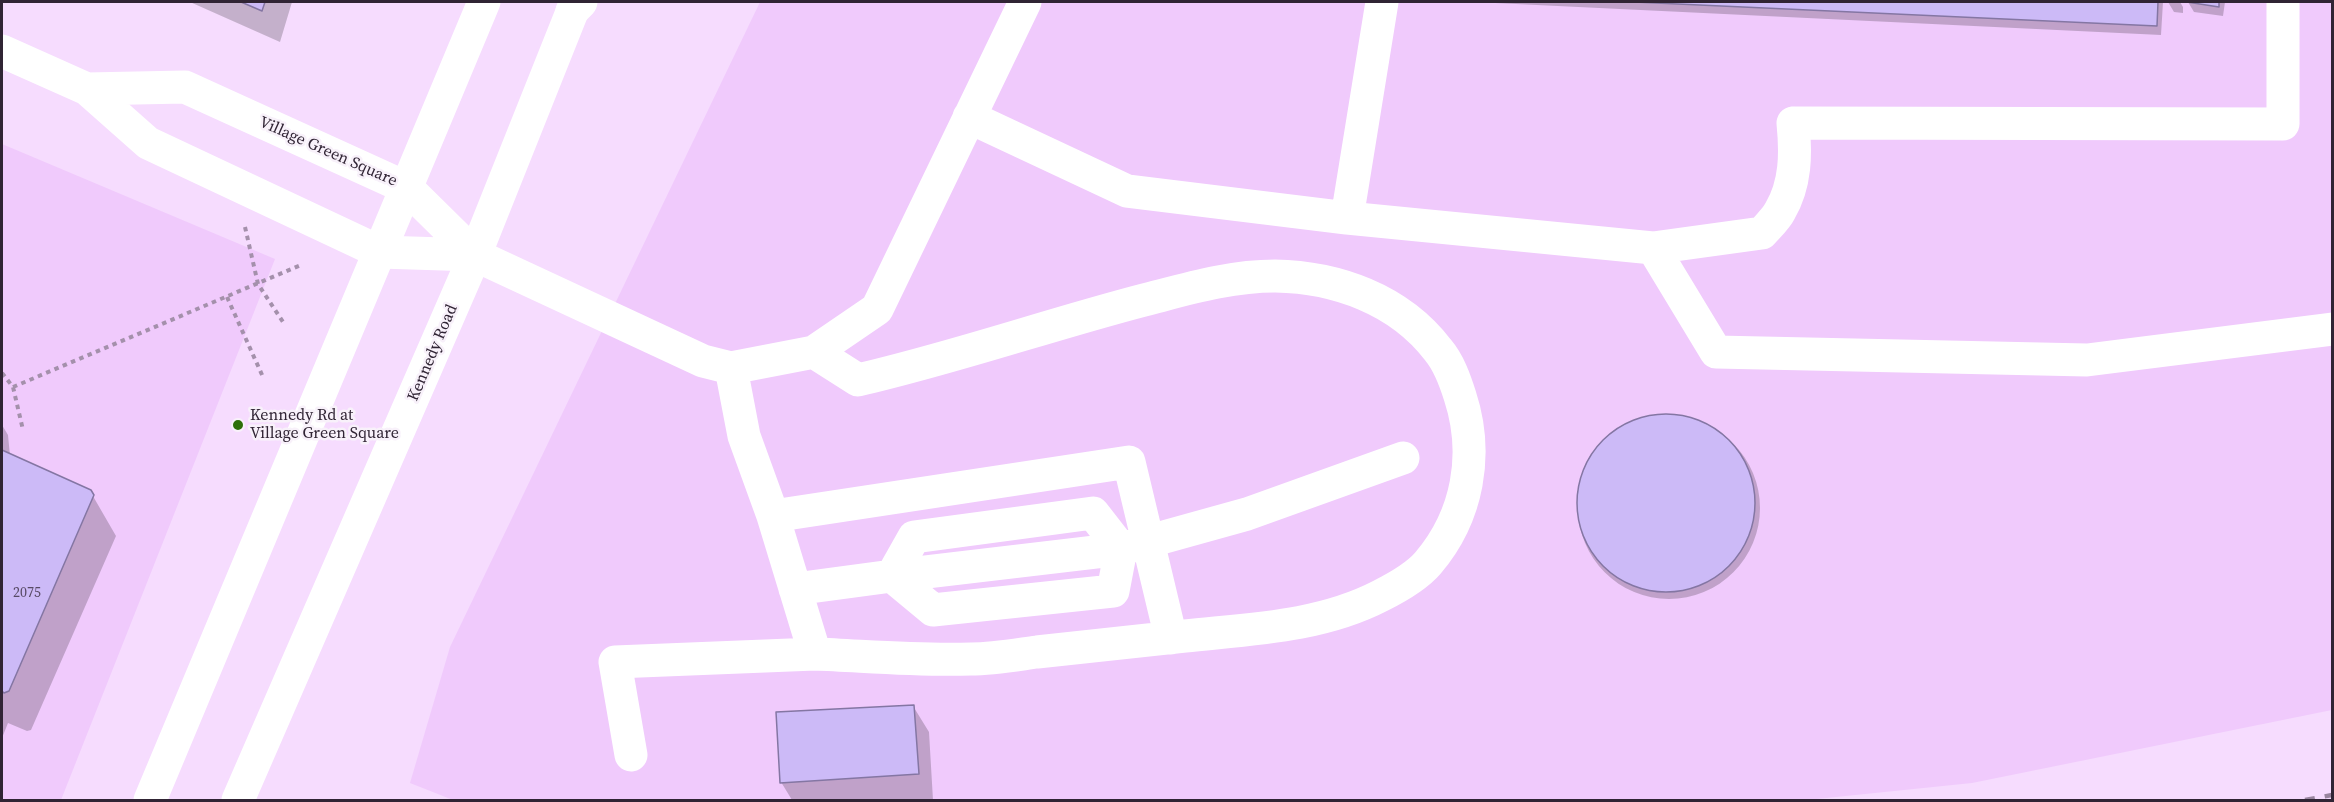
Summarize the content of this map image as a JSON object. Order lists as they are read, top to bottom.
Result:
{
  "streets": {
    "main road": ["Village Green Square", "Kennedy Road"]
  },
  "crossings": [
    ["Village Green Square", "Kennedy Road"]
  ],
  "places": ["Kennedy Rd at Village Green Square"],
  "house_numbers": ["2075"]
}
